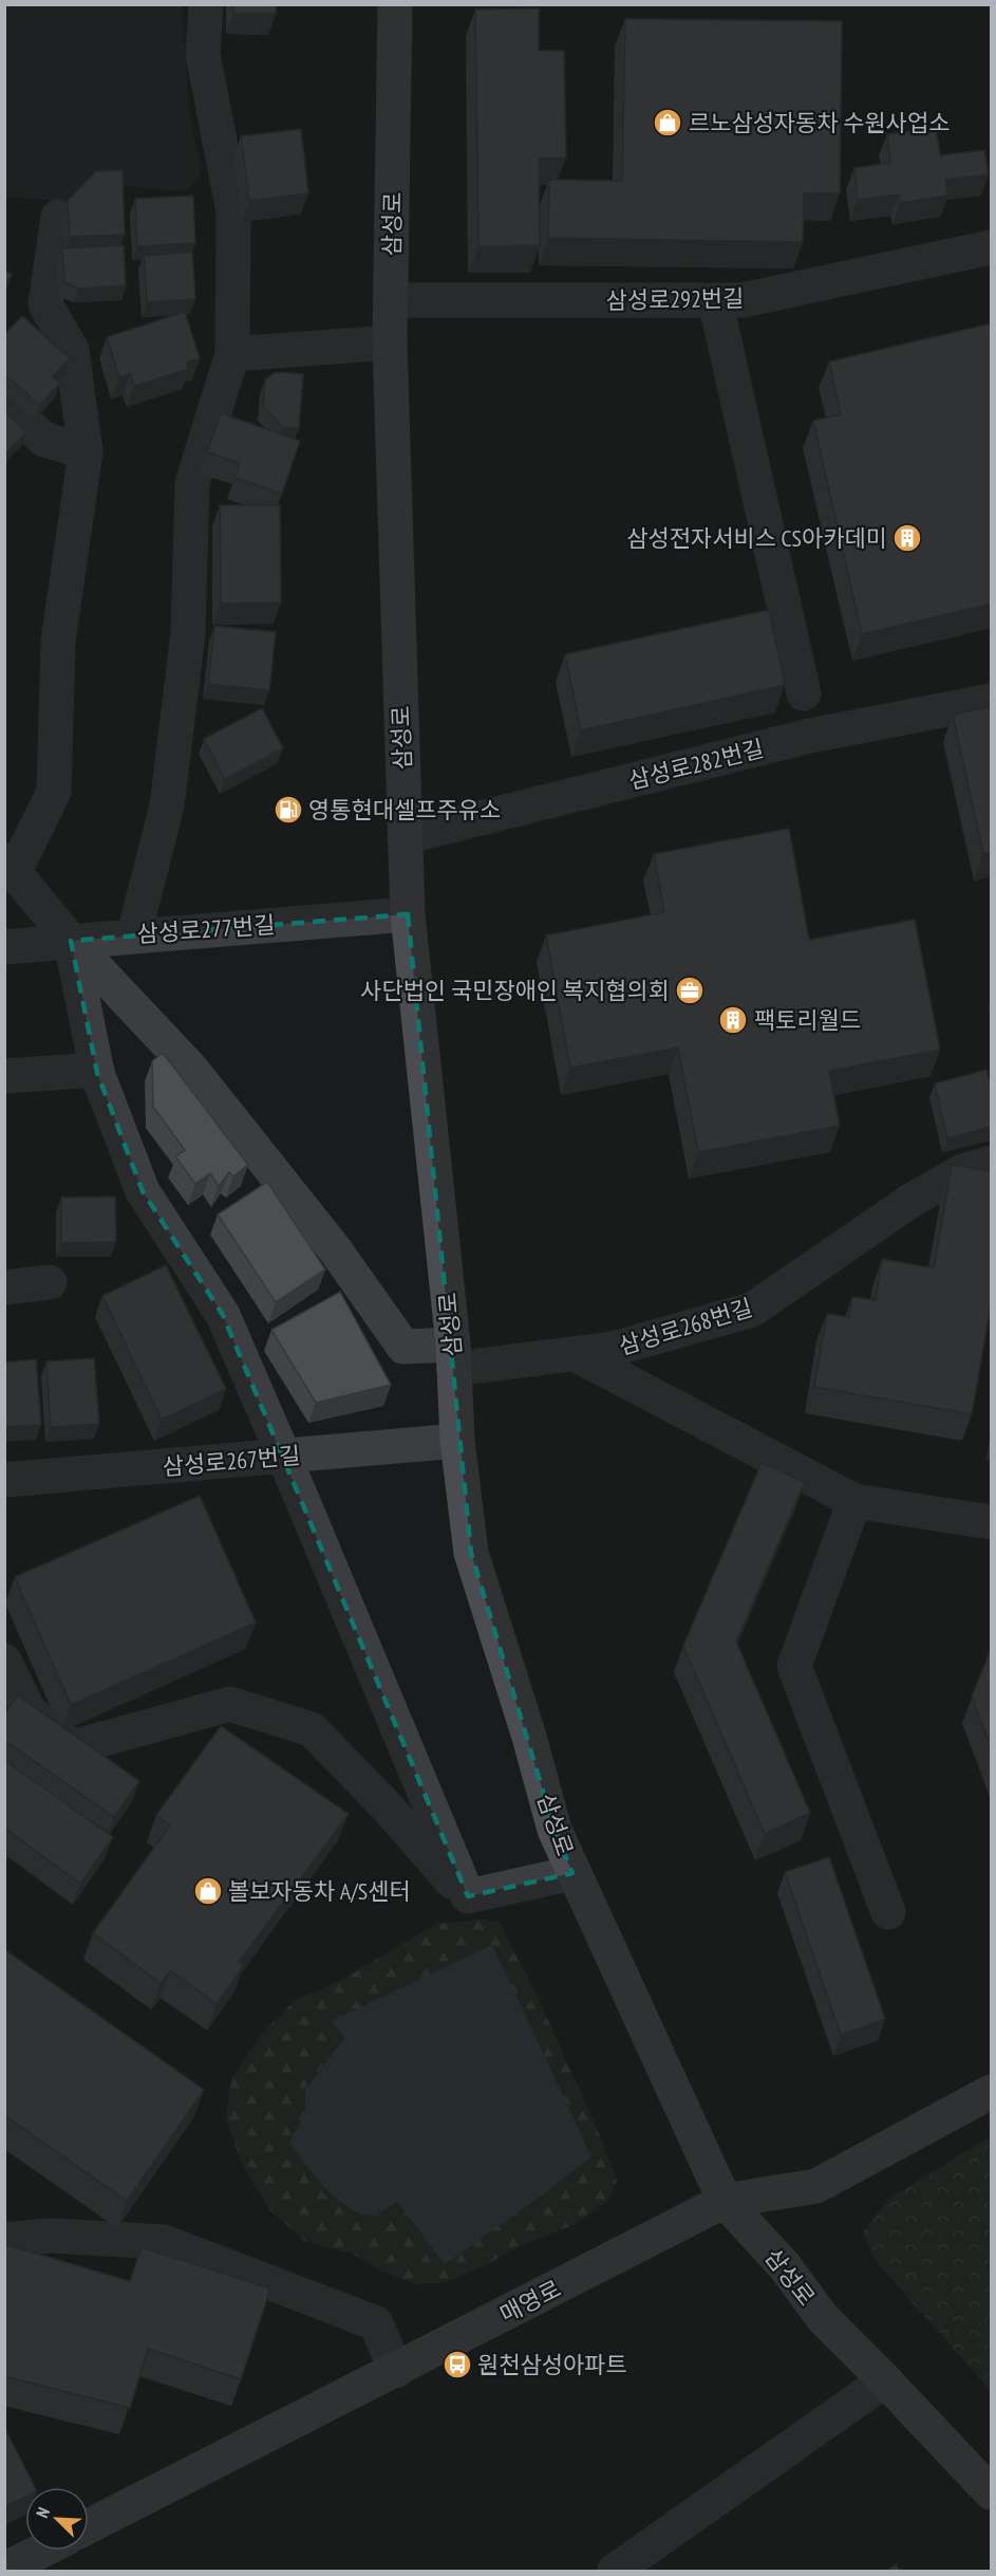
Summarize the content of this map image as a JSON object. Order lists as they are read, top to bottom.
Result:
{
  "streets": {
    "street": [
      "삼성로",
      "삼성로292번길",
      "삼성로282번길",
      "삼성로277번길",
      "삼성로268번길",
      "삼성로267번길",
      "매영로"
    ]
  },
  "crossings": [
    ["삼성로", "삼성로292번길"],
    ["삼성로", "삼성로282번길"],
    ["삼성로", "삼성로277번길"],
    ["삼성로", "삼성로268번길"],
    ["삼성로", "삼성로267번길"],
    ["삼성로", "매영로"],
    ["삼성로277번길", "삼성로268번길"]
  ],
  "places": {
    "shop": ["르노삼성자동차 수원사업소", "볼보자동차 A/S센터"],
    "building": ["삼성전자서비스 CS아카데미", "팩토리월드"],
    "fuel station": ["영통현대셀프주유소"],
    "office": ["사단법인 국민장애인 복지협의회"],
    "bus stop": ["원천삼성아파트"]
  },
  "north": "top left"
}
